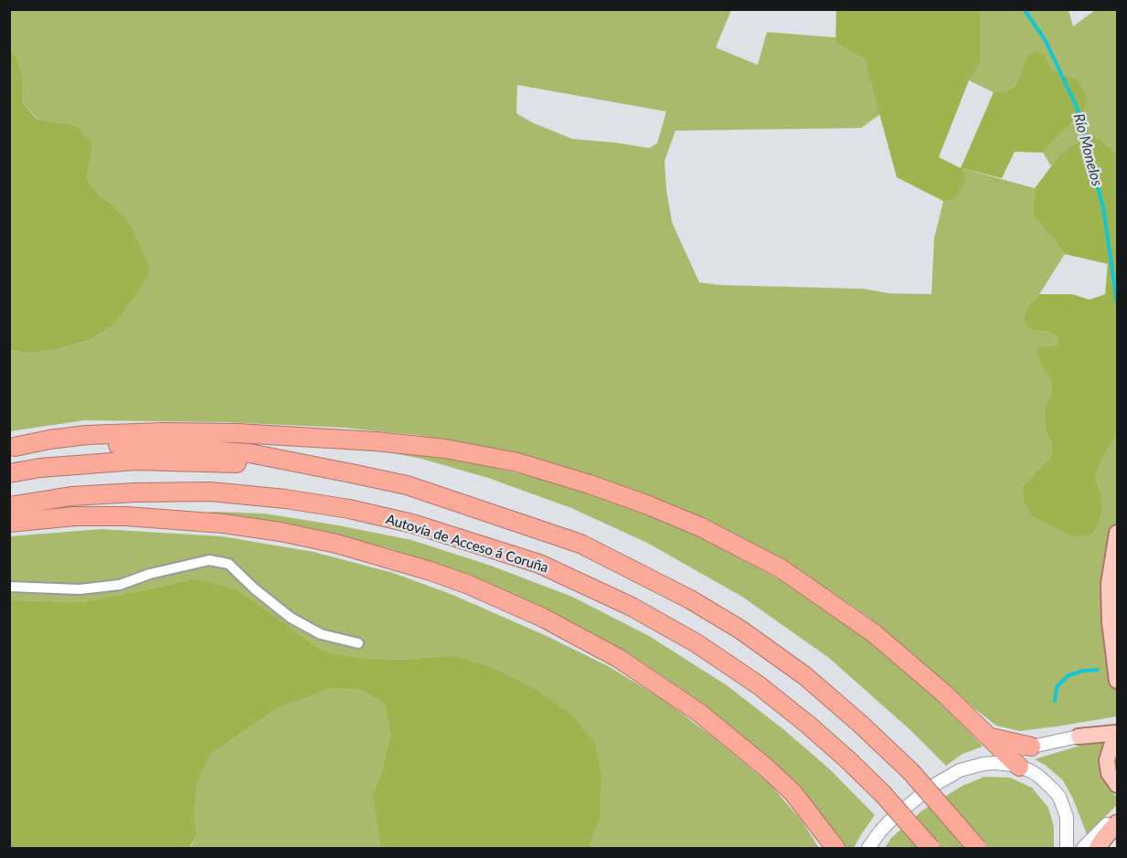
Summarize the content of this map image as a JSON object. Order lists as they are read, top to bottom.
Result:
{
  "streets": {
    "highway": ["Autovía de Acceso á Coruña"]
  },
  "water": ["Río Monelos"]
}
